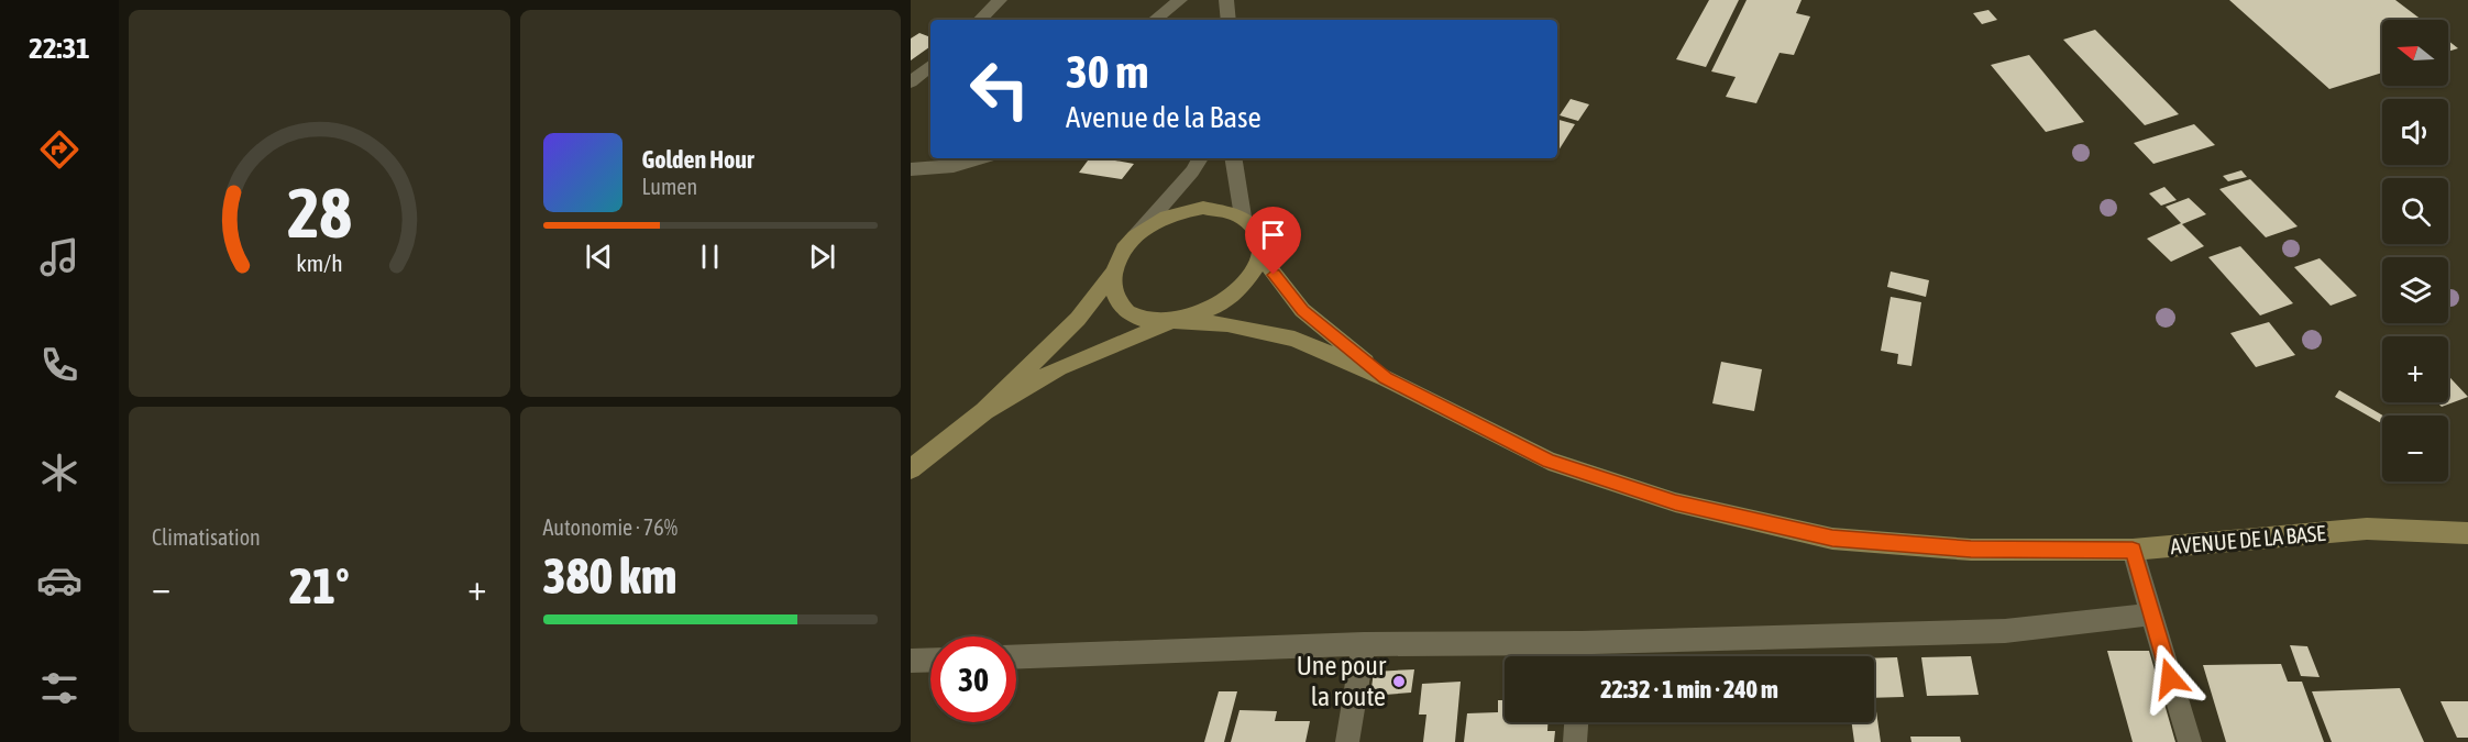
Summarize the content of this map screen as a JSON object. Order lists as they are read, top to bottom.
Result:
{
  "streets": {
    "main road": ["AVENUE DE LA BASE"]
  },
  "places": ["Une pour la route"],
  "north": "left",
  "page": {
    "tabs": "22:31",
    "map_buttons": ["+", "−"],
    "turn": ["30 m", "Avenue de la Base"],
    "song": ["Golden Hour", "Lumen"],
    "tile": [
      "Climatisation",
      ["Autonomie · 76%", "380 km"]
    ],
    "heat": ["−", "21°", "+"],
    "limit": "30",
    "trip": "22:32 · 1 min · 240 m",
    "gauge": ["28", "km/h"]
  }
}
